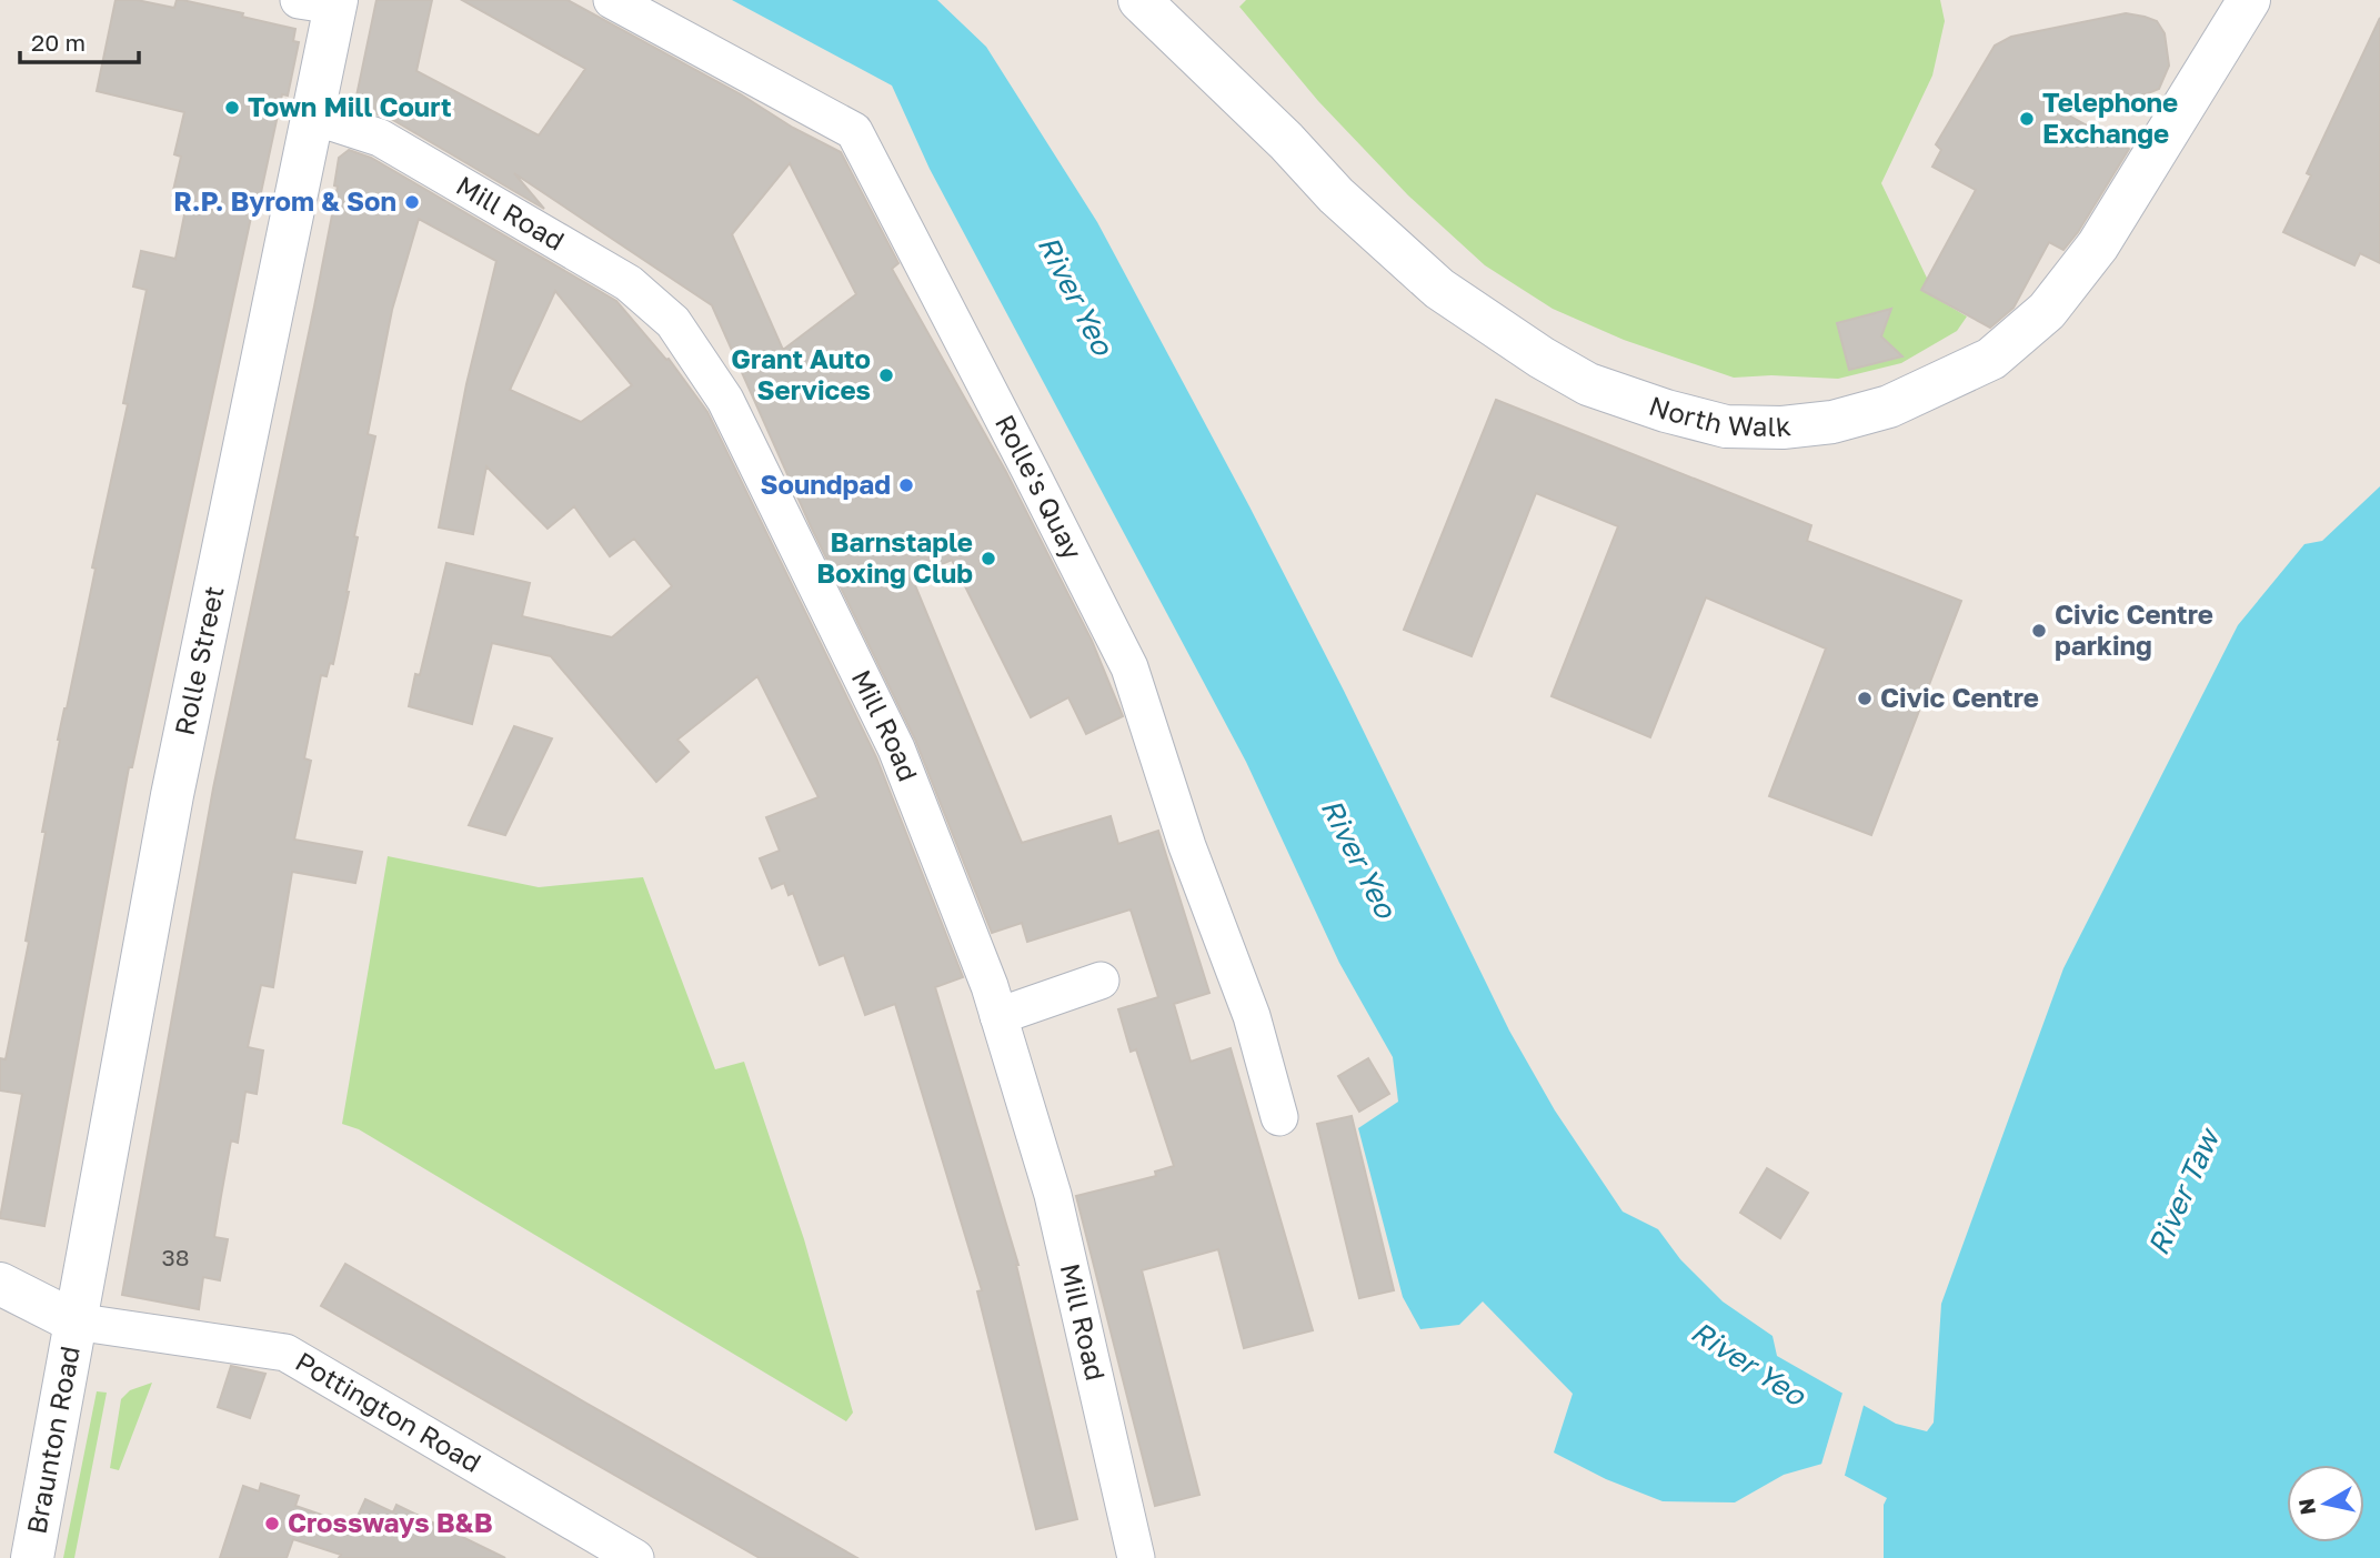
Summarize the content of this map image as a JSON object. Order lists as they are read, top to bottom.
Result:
{
  "streets": {
    "main road": ["North Walk", "Rolle Street", "Braunton Road"],
    "street": ["Mill Road", "Rolle's Quay", "Pottington Road"]
  },
  "crossings": [
    ["Mill Road", "Rolle Street"],
    ["Rolle Street", "Pottington Road"],
    ["Rolle Street", "Braunton Road"],
    ["Pottington Road", "Braunton Road"]
  ],
  "water": ["River Yeo", "River Taw"],
  "places": [
    "Town Mill Court",
    "Telephone Exchange",
    "R.P. Byrom & Son",
    "Grant Auto Services",
    "Soundpad",
    "Barnstaple Boxing Club",
    "Civic Centre parking",
    "Civic Centre",
    "Crossways B&B"
  ],
  "house_numbers": ["38"],
  "scale_bar": "20 m",
  "north": "left"
}
